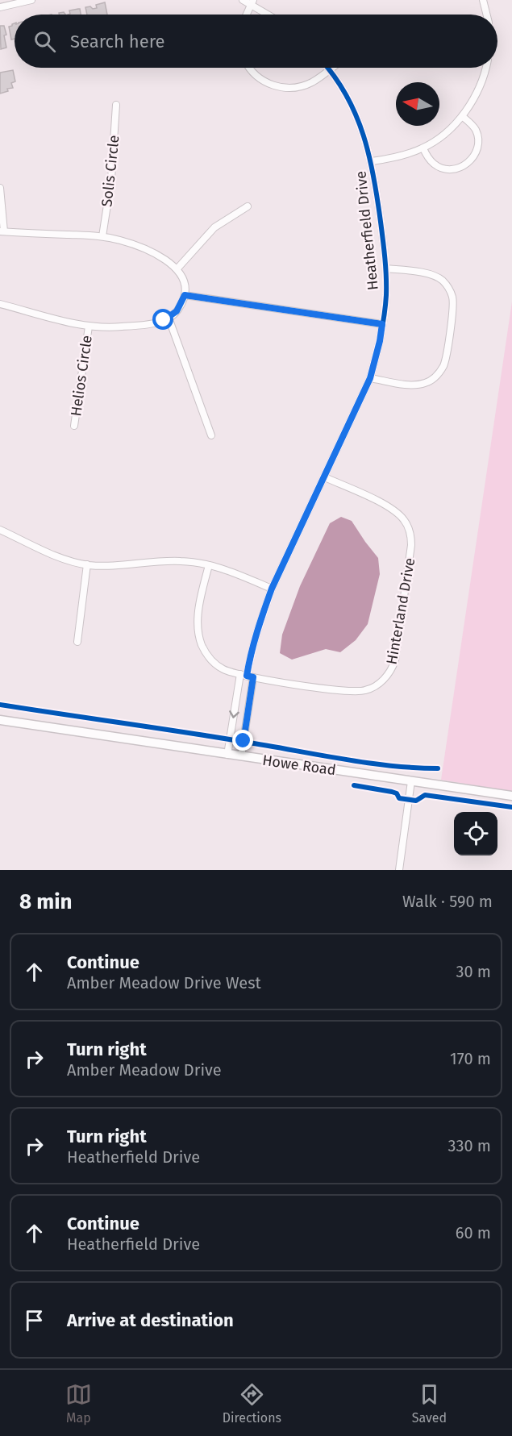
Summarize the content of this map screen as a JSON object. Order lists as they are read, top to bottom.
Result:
{
  "streets": {
    "street": [
      "Solis Circle",
      "Heatherfield Drive",
      "Helios Circle",
      "Hinterland Drive",
      "Howe Road"
    ]
  },
  "crossings": [
    ["Heatherfield Drive", "Hinterland Drive"],
    ["Heatherfield Drive", "Howe Road"]
  ],
  "north": "left",
  "page": {
    "search": "Search here",
    "heading": ["8 min", "Walk · 590 m"],
    "list": [
      ["Continue", "Amber Meadow Drive West", "30 m"],
      ["Turn right", "Amber Meadow Drive", "170 m"],
      ["Turn right", "Heatherfield Drive", "330 m"],
      ["Continue", "Heatherfield Drive", "60 m"],
      "Arrive at destination"
    ],
    "nav": ["Map", "Directions", "Saved"]
  }
}
